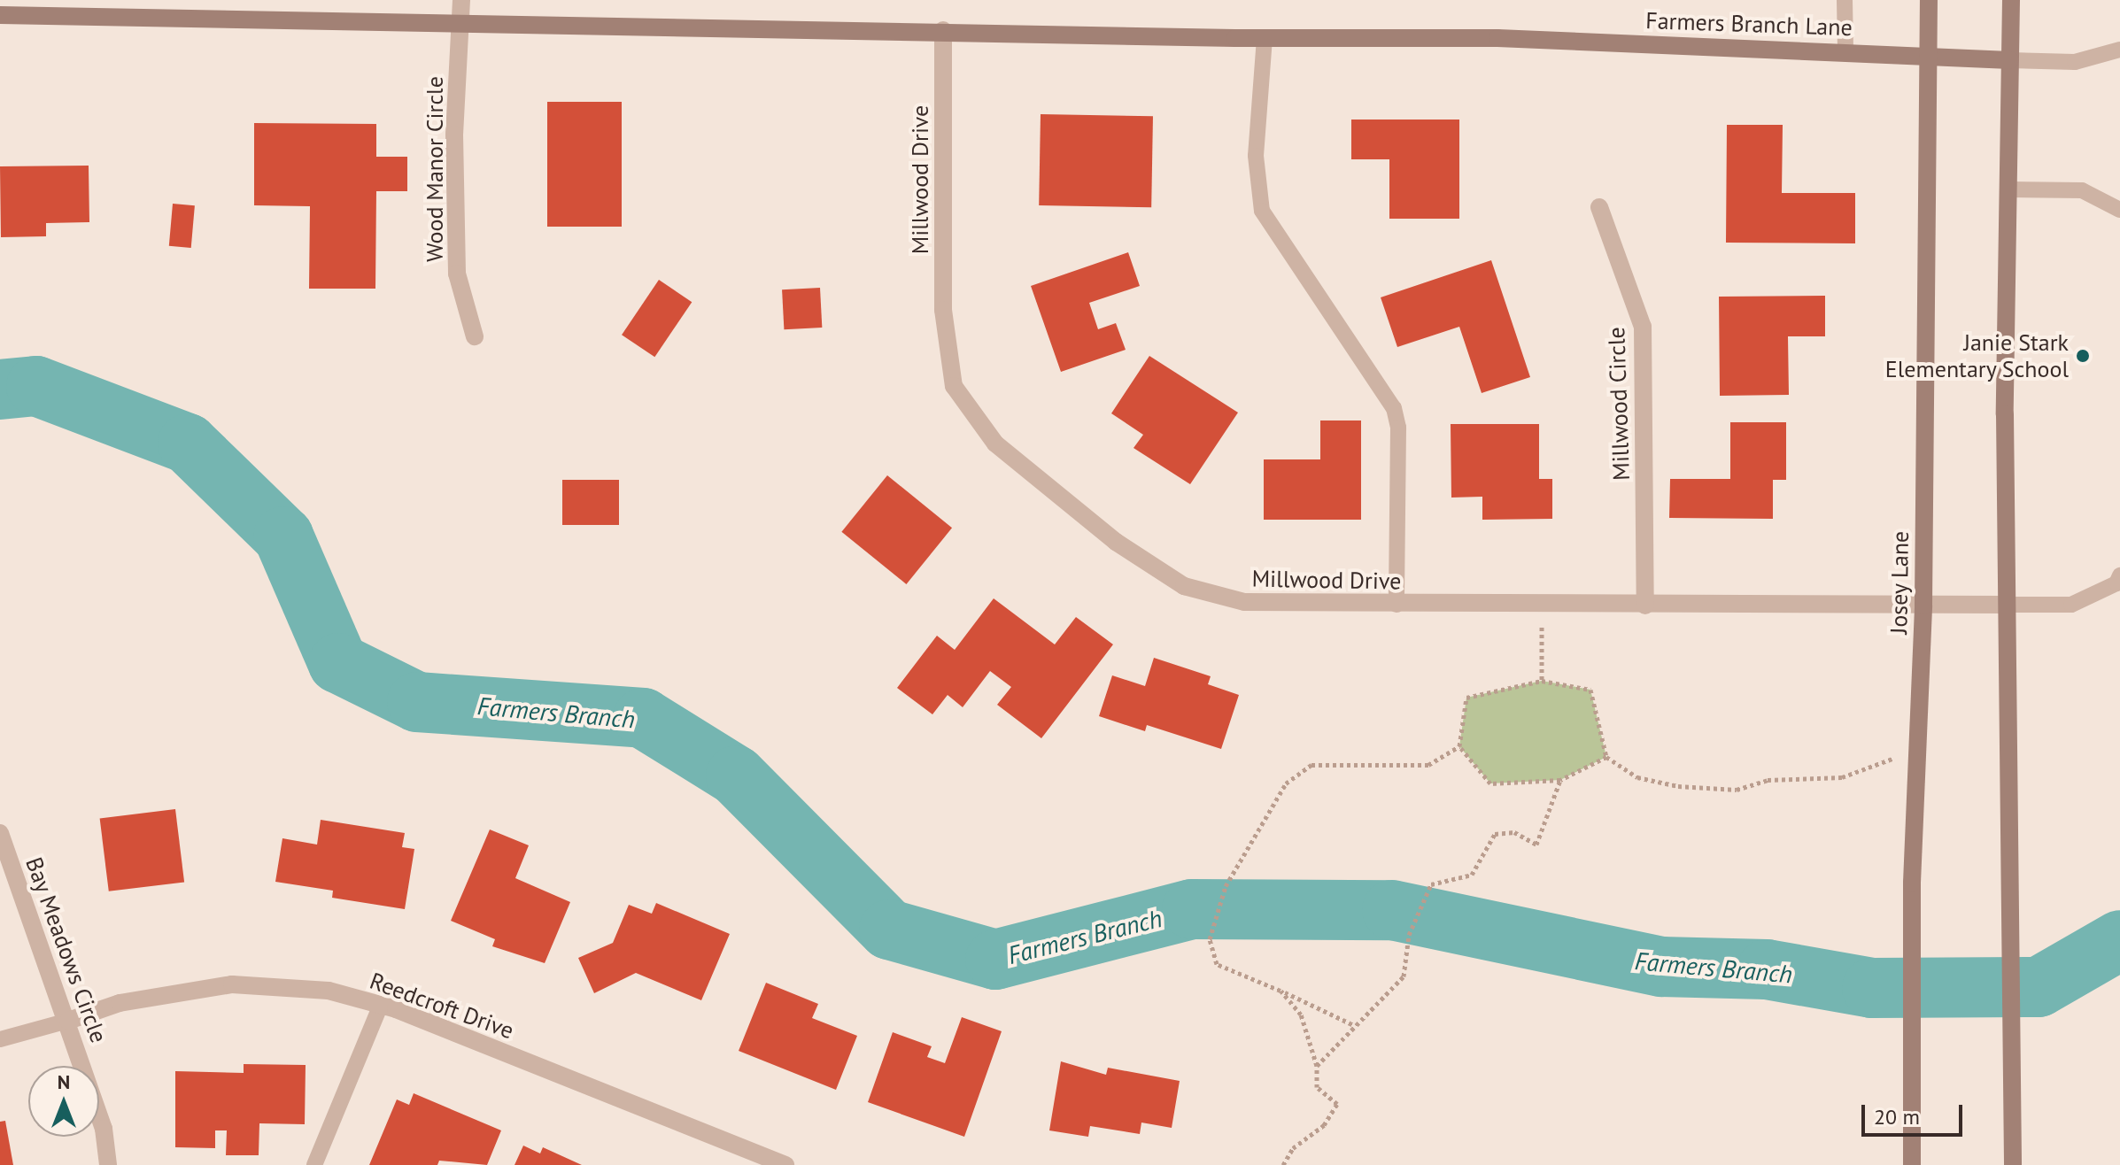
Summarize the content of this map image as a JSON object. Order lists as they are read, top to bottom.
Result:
{
  "streets": {
    "main road": ["Farmers Branch Lane", "Josey Lane"],
    "street": [
      "Wood Manor Circle",
      "Millwood Drive",
      "Millwood Circle",
      "Bay Meadows Circle",
      "Reedcroft Drive"
    ]
  },
  "crossings": [
    ["Farmers Branch Lane", "Wood Manor Circle"],
    ["Farmers Branch Lane", "Millwood Drive"],
    ["Farmers Branch Lane", "Josey Lane"],
    ["Millwood Drive", "Millwood Circle"],
    ["Millwood Drive", "Josey Lane"],
    ["Bay Meadows Circle", "Reedcroft Drive"]
  ],
  "water": ["Farmers Branch"],
  "places": ["Janie Stark Elementary School"],
  "scale_bar": "20 m",
  "north": "top"
}
